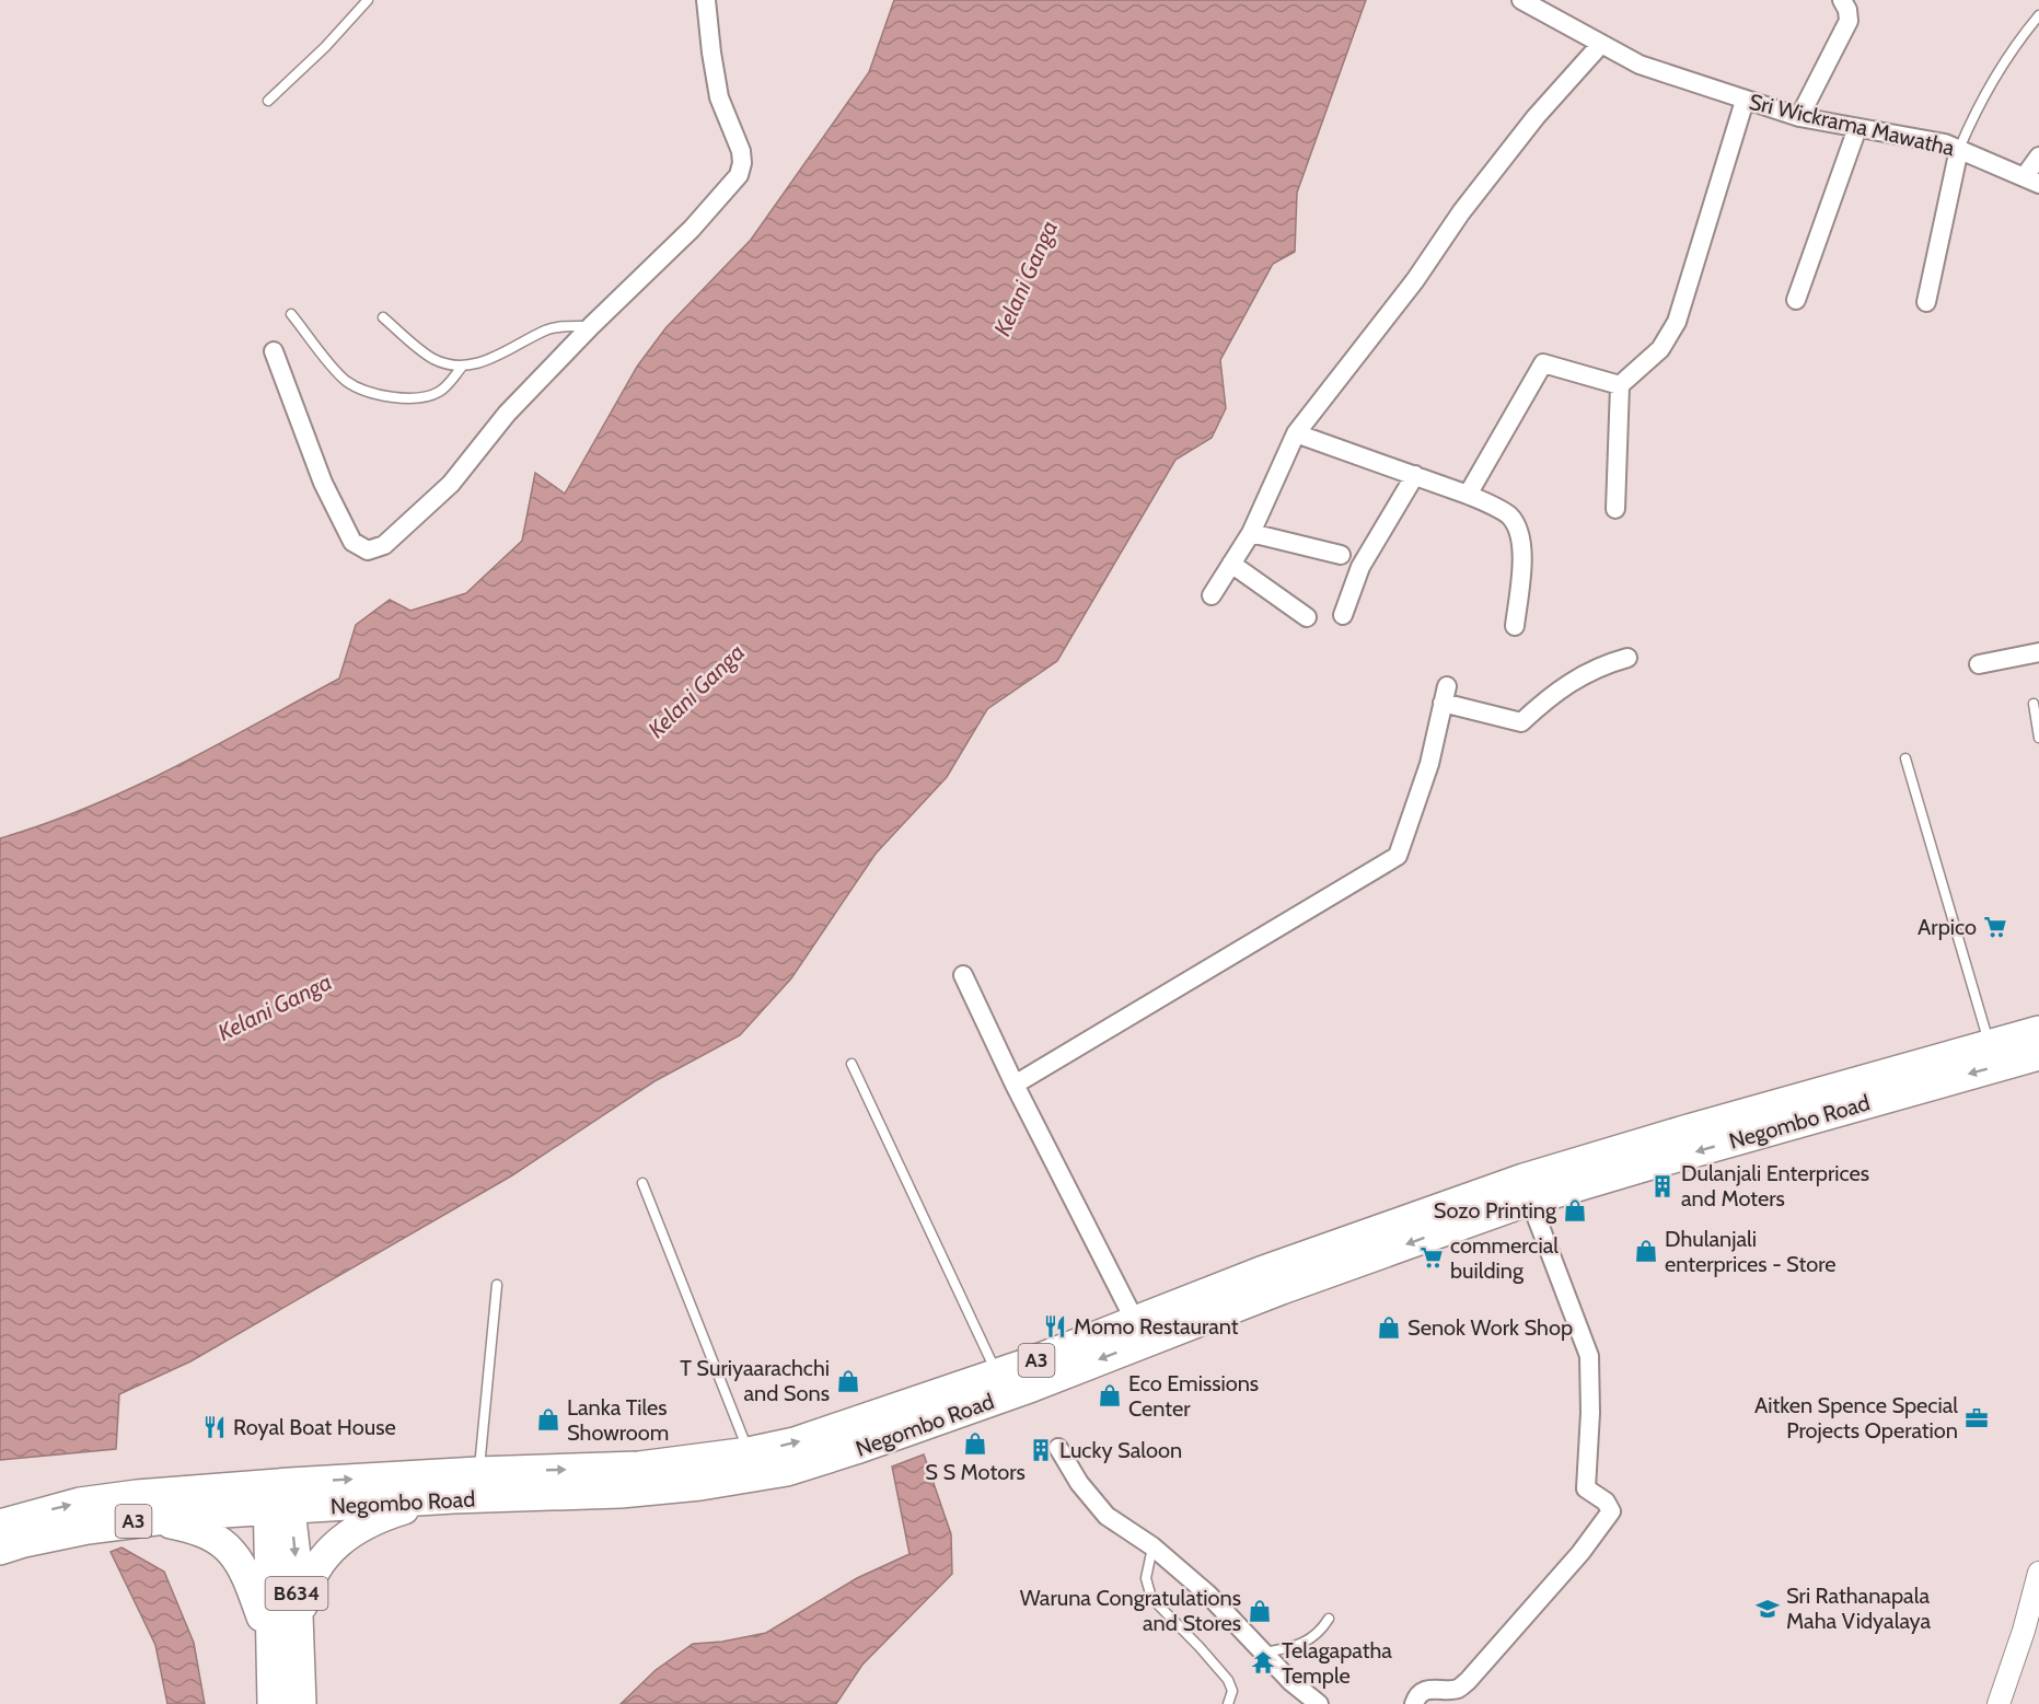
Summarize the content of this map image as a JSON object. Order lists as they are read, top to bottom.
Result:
{
  "streets": {
    "highway": ["Negombo Road", "A3", "B634"],
    "street": ["Sri Wickrama Mawatha"]
  },
  "crossings": [
    ["Negombo Road", "B634"]
  ],
  "water": ["Kelani Ganga"],
  "places": {
    "supermarket": ["Arpico", "commercial building"],
    "building": ["Dulanjali Enterprices and Moters", "Lucky Saloon"],
    "shop": [
      "Sozo Printing",
      "Dhulanjali enterprices - Store",
      "Senok Work Shop",
      "T Suriyaarachchi and Sons",
      "Eco Emissions Center",
      "Lanka Tiles Showroom",
      "S S Motors",
      "Waruna Congratulations and Stores"
    ],
    "restaurant": ["Momo Restaurant", "Royal Boat House"],
    "office": ["Aitken Spence Special Projects Operation"],
    "school or university": ["Sri Rathanapala Maha Vidyalaya"],
    "temple": ["Telagapatha Temple"]
  }
}
